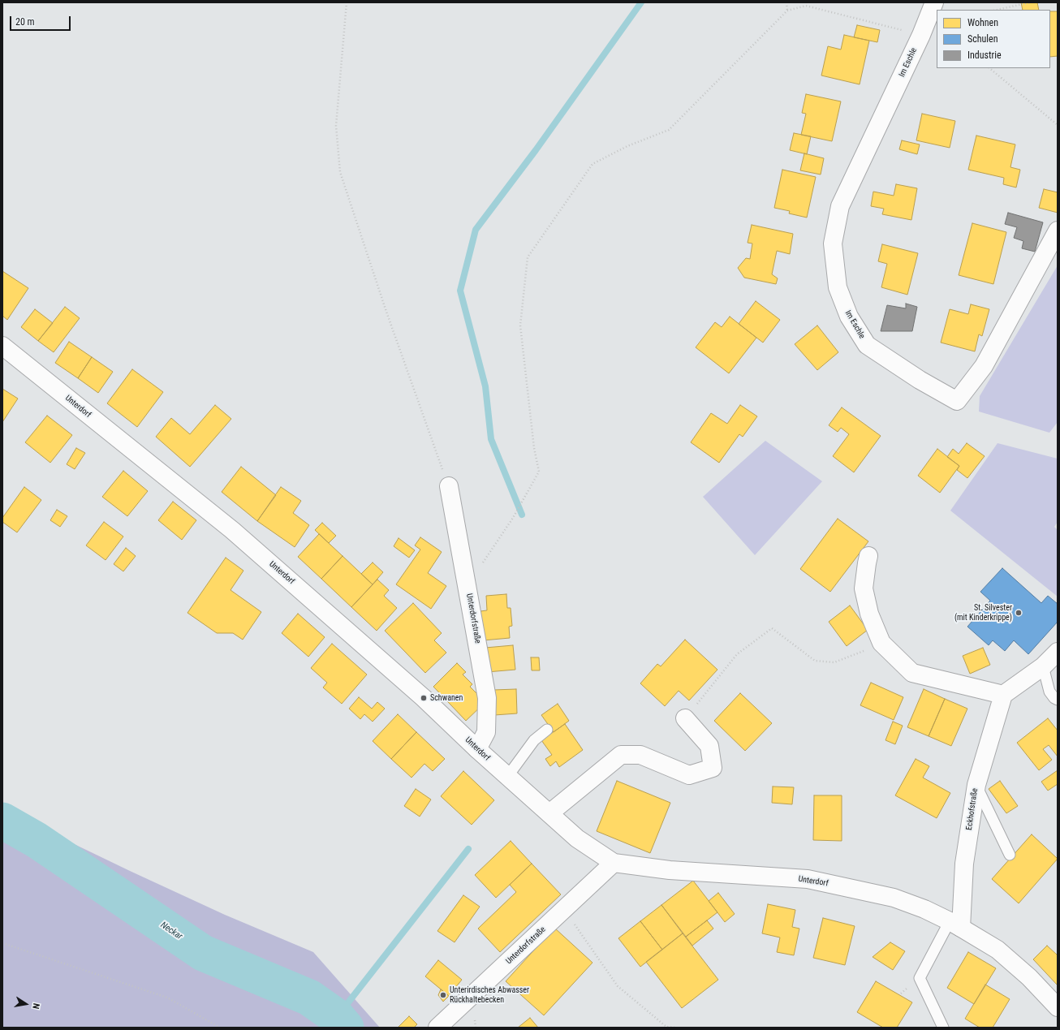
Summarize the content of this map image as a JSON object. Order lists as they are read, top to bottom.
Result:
{
  "streets": {
    "street": [
      "Im Eschle",
      "Unterdorf",
      "Unterdorfstraße",
      "Eckhofstraße"
    ]
  },
  "crossings": [
    ["Unterdorf", "Unterdorfstraße"],
    ["Unterdorf", "Eckhofstraße"]
  ],
  "water": ["Neckar"],
  "places": ["St. Silvester (mit Kinderkrippe)", "Schwanen", "Unterirdisches Abwasser Rückhaltebecken"],
  "legend": ["Wohnen", "Schulen", "Industrie"],
  "scale_bar": "20 m",
  "north": "right"
}
